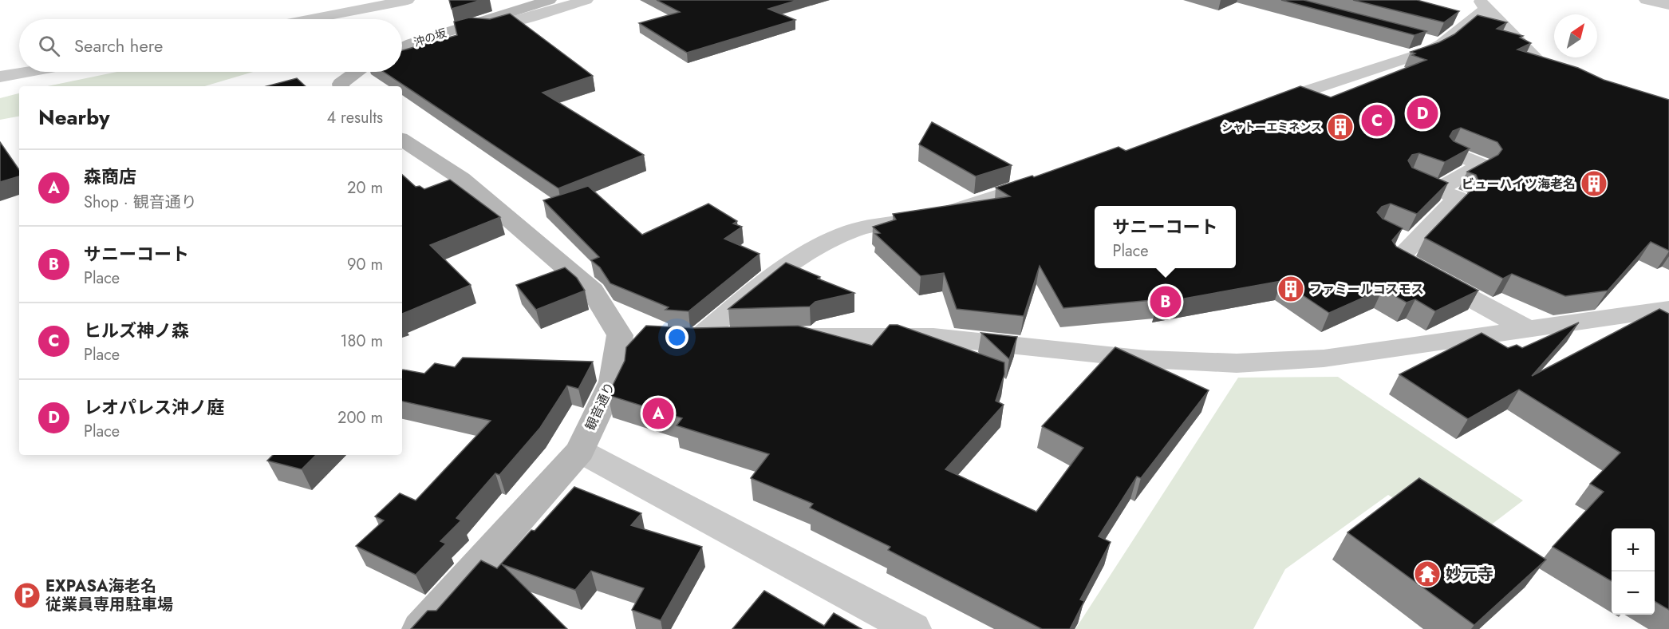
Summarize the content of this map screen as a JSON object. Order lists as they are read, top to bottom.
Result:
{
  "streets": {
    "main road": ["沖の坂", "観音通り"]
  },
  "places": {
    "building": ["シャトーエミネンス", "ビューハイツ海老名", "ファミールコスモス"],
    "temple": ["妙元寺"],
    "parking": ["EXPASA海老名 従業員専用駐車場"]
  },
  "north": "top right",
  "page": {
    "search": "Search here",
    "heading": ["Nearby", "4 results"],
    "pins": [
      "D",
      "C",
      "B",
      "A"
    ],
    "list": [
      {
        "mark": "A",
        "name": "森商店",
        "note": "Shop · 観音通り",
        "value": "20 m"
      },
      {
        "mark": "B",
        "name": "サニーコート",
        "note": "Place",
        "value": "90 m"
      },
      {
        "mark": "C",
        "name": "ヒルズ神ノ森",
        "note": "Place",
        "value": "180 m"
      },
      {
        "mark": "D",
        "name": "レオパレス沖ノ庭",
        "note": "Place",
        "value": "200 m"
      }
    ],
    "popup": ["サニーコート", "Place"],
    "map_buttons": ["+", "−"]
  }
}
